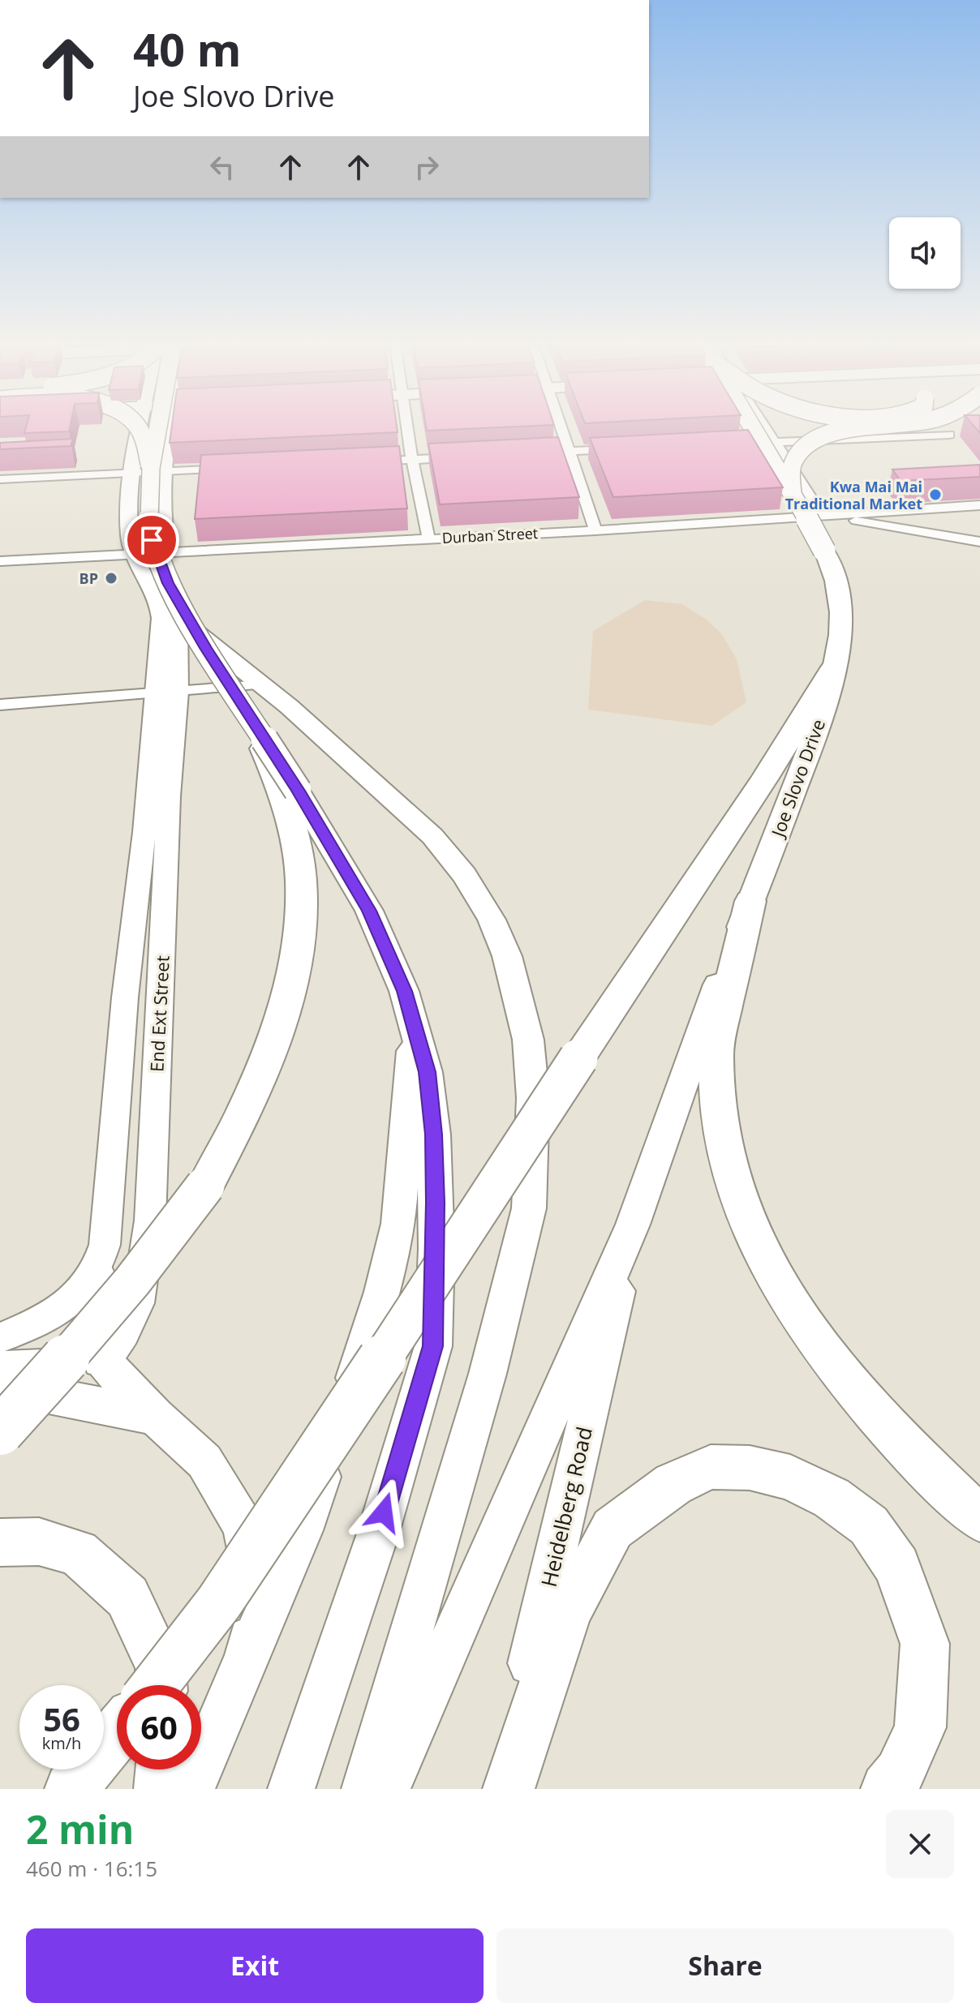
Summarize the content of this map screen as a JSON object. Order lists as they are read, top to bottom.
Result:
{
  "streets": {
    "main road": ["Joe Slovo Drive", "Heidelberg Road"],
    "street": ["Durban Street", "End Ext Street"]
  },
  "crossings": [
    ["Durban Street", "End Ext Street"],
    ["Joe Slovo Drive", "Heidelberg Road"]
  ],
  "places": ["Kwa Mai Mai Traditional Market", "BP"],
  "page": {
    "turn": ["40 m", "Joe Slovo Drive"],
    "speed": "56 km/h",
    "limit": "60",
    "heading": ["2 min", "460 m · 16:15"],
    "buttons": ["Exit", "Share"]
  }
}
